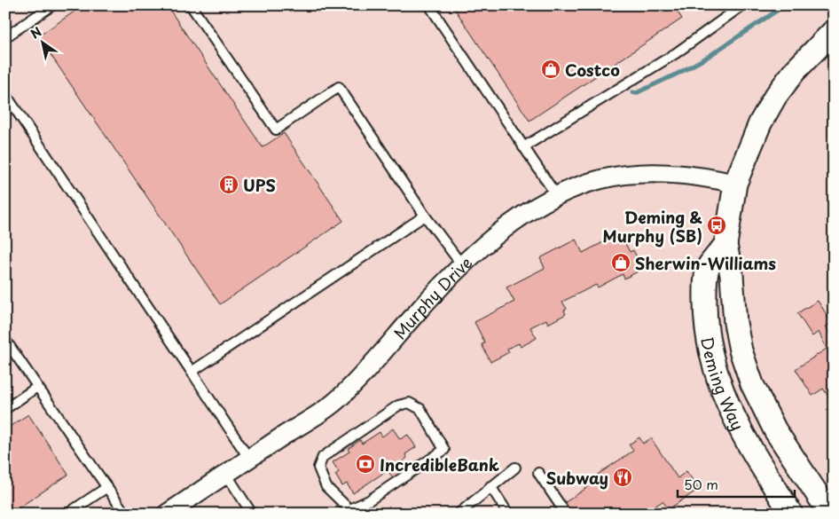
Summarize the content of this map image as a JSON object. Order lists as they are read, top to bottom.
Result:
{
  "streets": {
    "street": ["Murphy Drive", "Deming Way"]
  },
  "crossings": [
    ["Murphy Drive", "Deming Way"]
  ],
  "places": {
    "shop": ["Costco", "Sherwin-Williams"],
    "building": ["UPS"],
    "bus stop": ["Deming & Murphy (SB)"],
    "bank": ["IncredibleBank"],
    "restaurant": ["Subway"]
  },
  "scale_bar": "50 m",
  "north": "top left"
}
